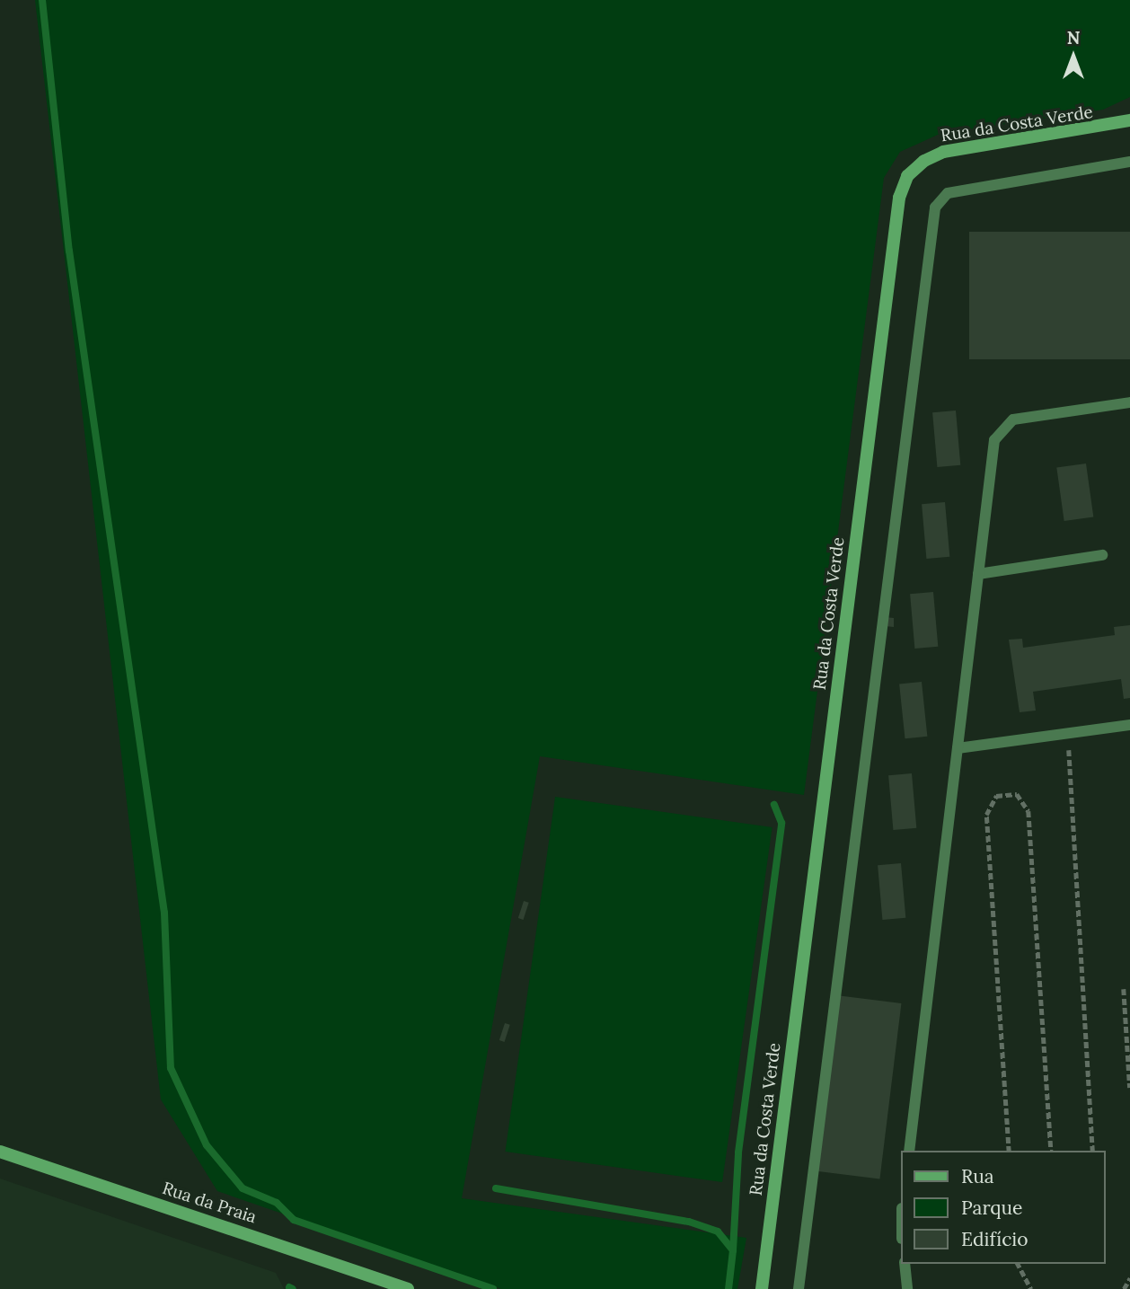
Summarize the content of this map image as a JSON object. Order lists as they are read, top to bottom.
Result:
{
  "streets": {
    "street": ["Rua da Costa Verde", "Rua da Praia"]
  },
  "legend": ["Rua", "Parque", "Edifício"],
  "north": "top"
}
